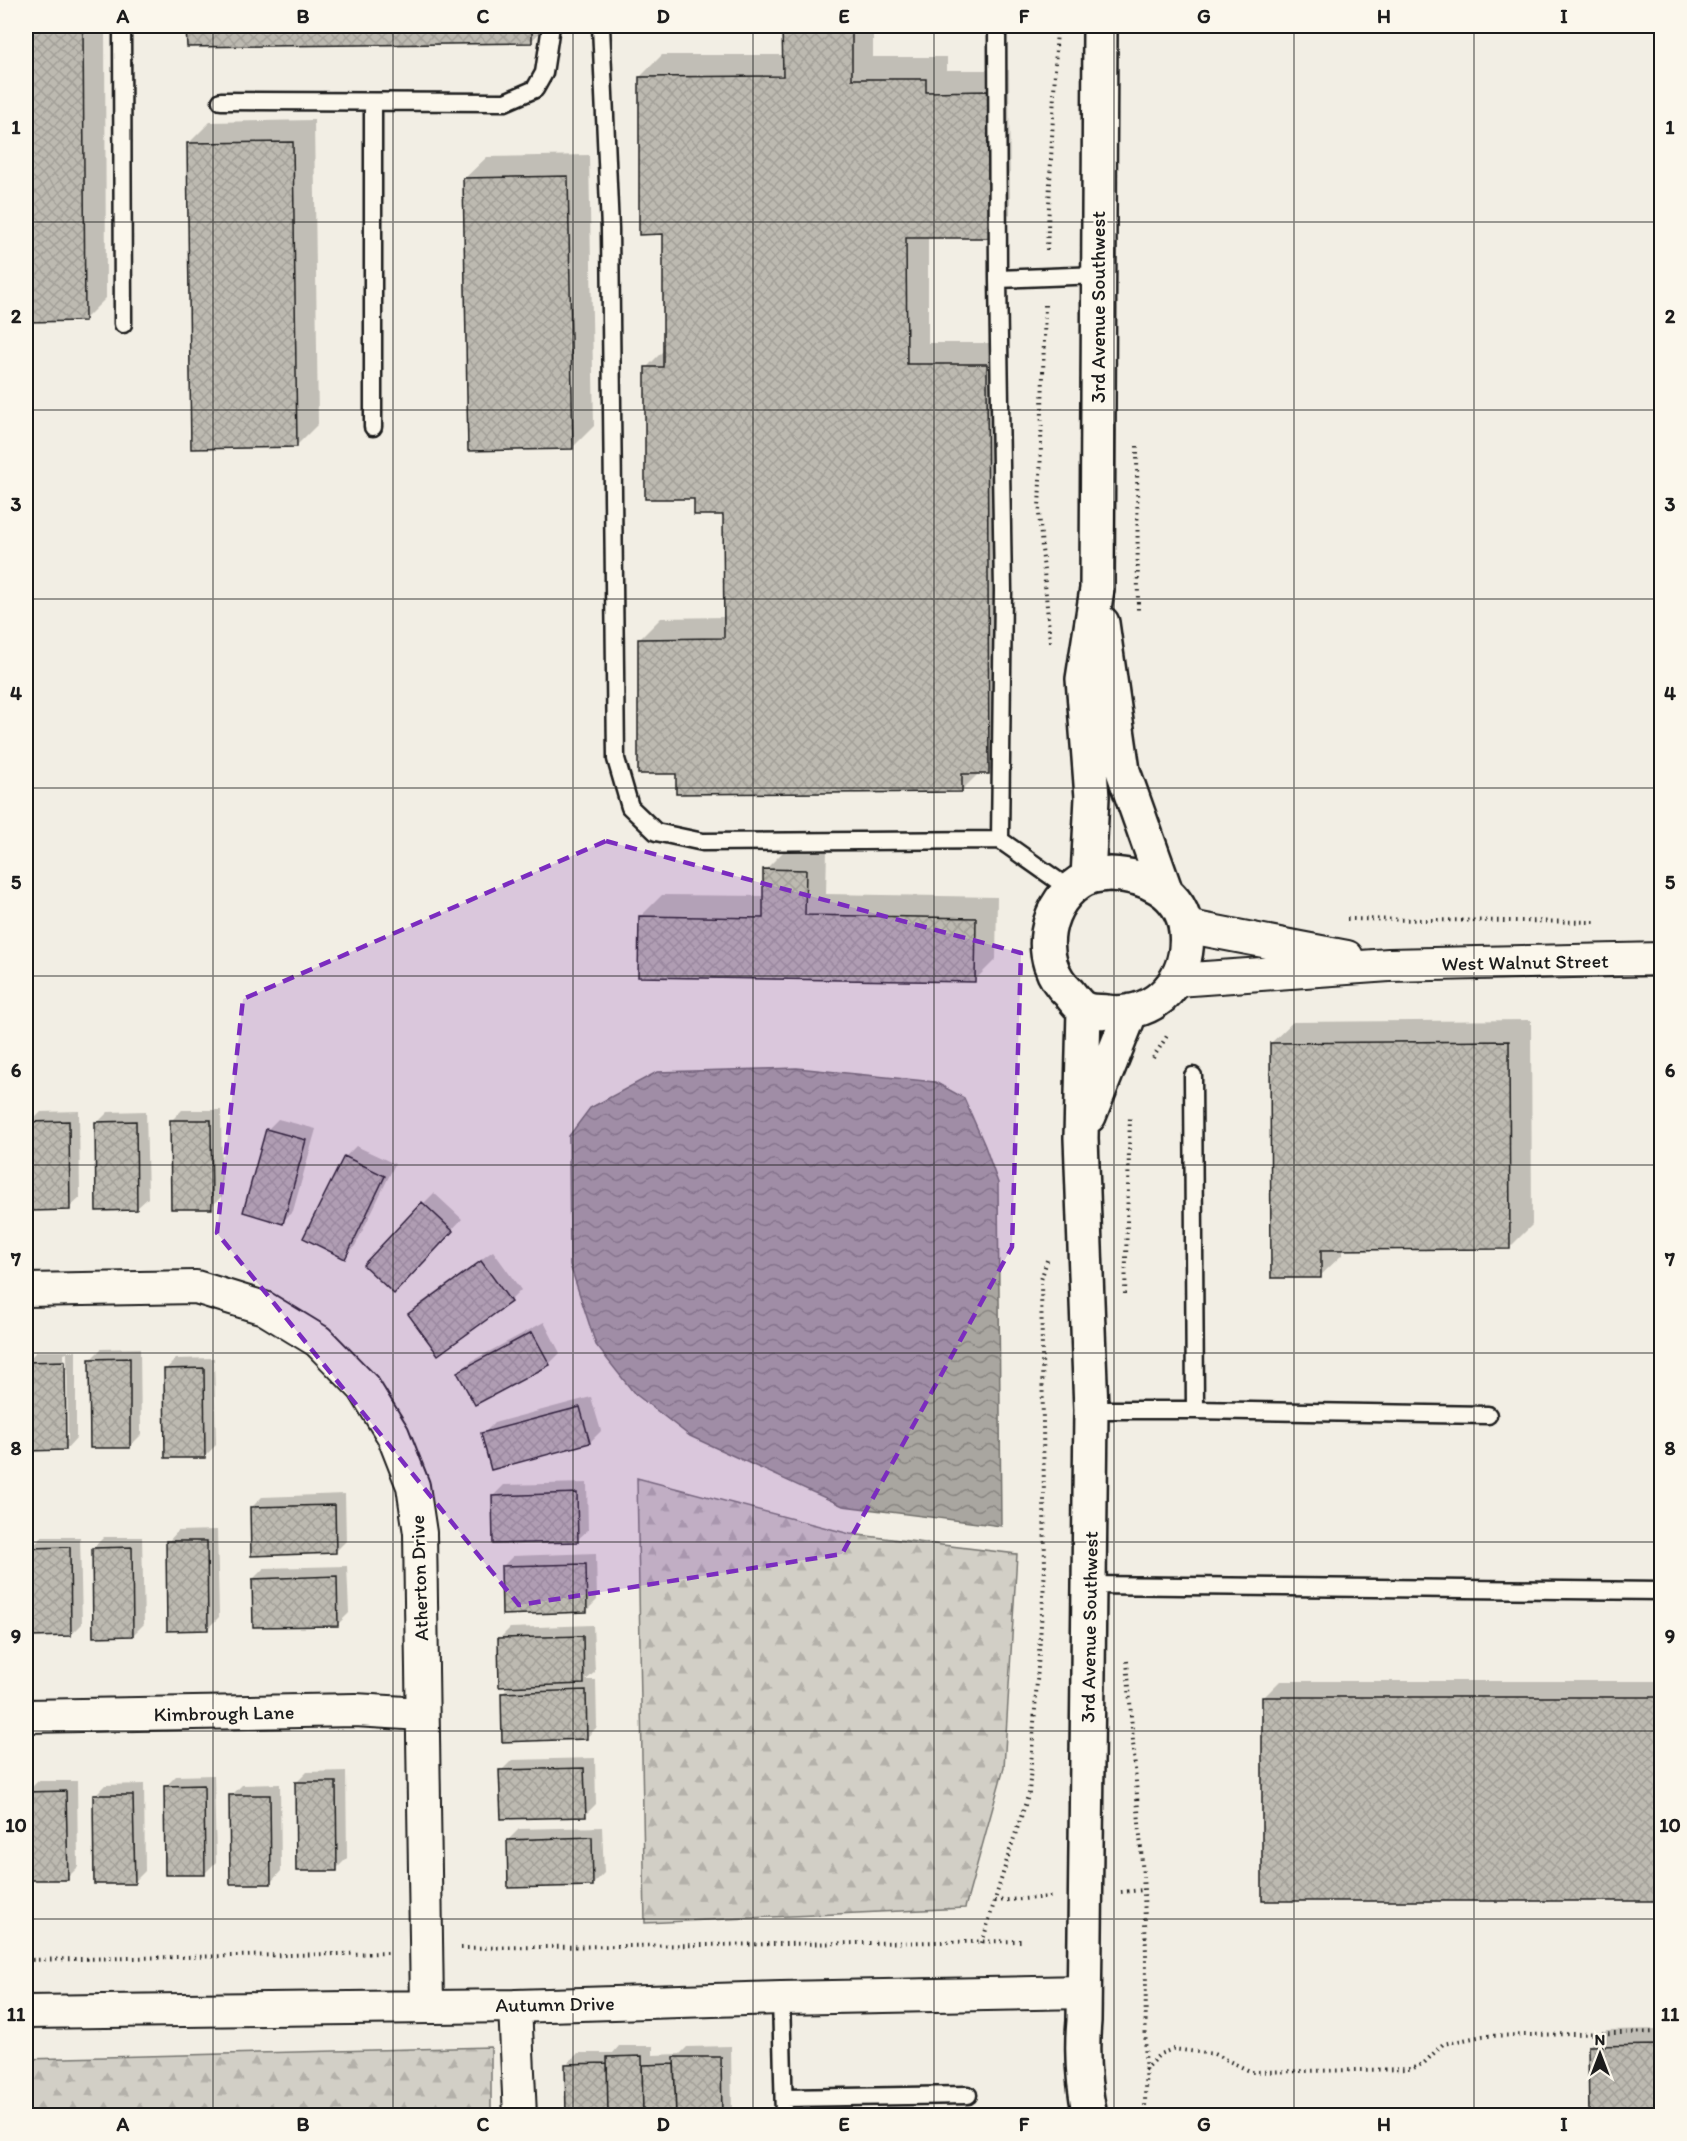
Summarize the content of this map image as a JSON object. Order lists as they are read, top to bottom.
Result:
{
  "streets": {
    "street": [
      "3rd Avenue Southwest",
      "West Walnut Street",
      "Atherton Drive",
      "Kimbrough Lane",
      "Autumn Drive"
    ]
  },
  "crossings": [
    ["3rd Avenue Southwest", "West Walnut Street"],
    ["3rd Avenue Southwest", "Autumn Drive"],
    ["Atherton Drive", "Kimbrough Lane"],
    ["Atherton Drive", "Autumn Drive"]
  ],
  "north": "top",
  "grid": {
    "columns": [
      "A",
      "B",
      "C",
      "D",
      "E",
      "F",
      "G",
      "H",
      "I"
    ],
    "rows": [
      "1",
      "2",
      "3",
      "4",
      "5",
      "6",
      "7",
      "8",
      "9",
      "10",
      "11"
    ]
  }
}
